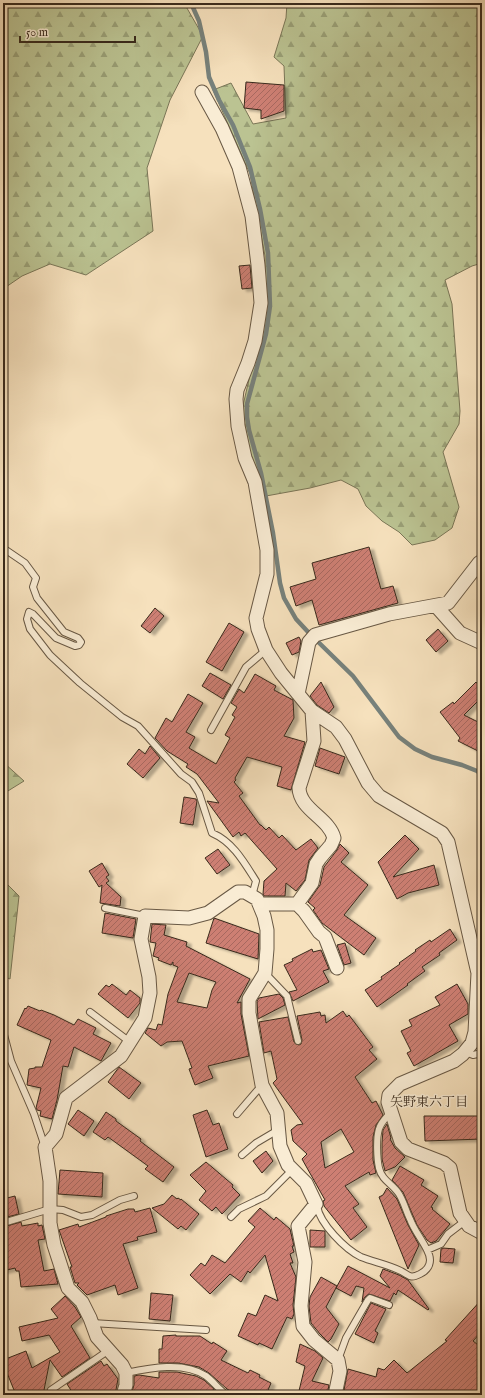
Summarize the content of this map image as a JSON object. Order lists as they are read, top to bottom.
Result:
{
  "districts": ["矢野東六丁目"],
  "scale_bar": "50 m"
}
